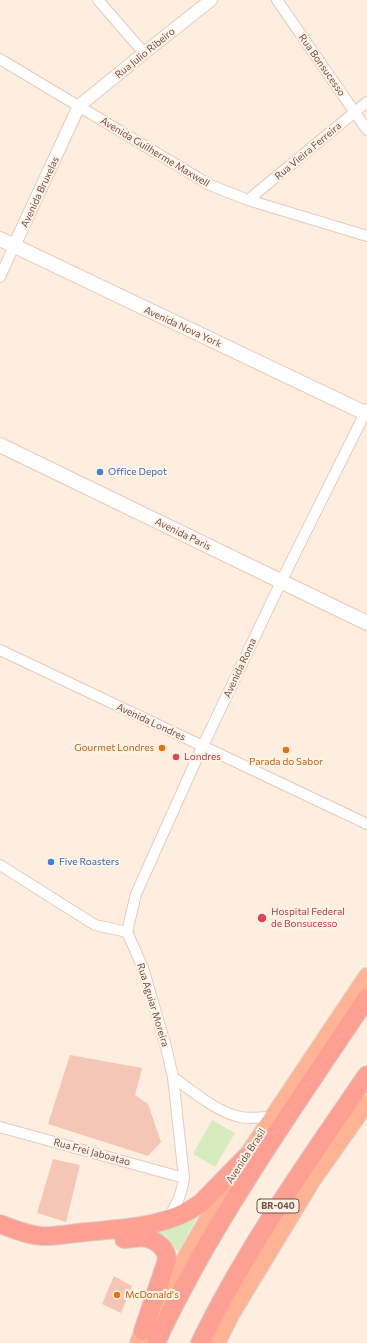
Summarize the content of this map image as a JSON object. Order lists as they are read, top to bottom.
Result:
{
  "streets": {
    "highway": ["Avenida Brasil", "BR-040"],
    "main road": ["Avenida Nova York", "Avenida Paris"],
    "street": [
      "Rua Julio Ribeiro",
      "Rua Bonsucesso",
      "Rua Vieira Ferreira",
      "Avenida Guilherme Maxwell",
      "Avenida Bruxelas",
      "Avenida Roma",
      "Avenida Londres",
      "Rua Aguiar Moreira",
      "Rua Frei Jaboatao"
    ]
  },
  "crossings": [
    ["Rua Julio Ribeiro", "Avenida Guilherme Maxwell"],
    ["Rua Julio Ribeiro", "Avenida Bruxelas"],
    ["Rua Bonsucesso", "Rua Vieira Ferreira"],
    ["Rua Vieira Ferreira", "Avenida Guilherme Maxwell"],
    ["Avenida Guilherme Maxwell", "Avenida Bruxelas"],
    ["Avenida Bruxelas", "Avenida Nova York"],
    ["Avenida Nova York", "Avenida Roma"],
    ["Avenida Paris", "Avenida Roma"],
    ["Avenida Roma", "Avenida Londres"],
    ["Avenida Roma", "Rua Aguiar Moreira"],
    ["Rua Aguiar Moreira", "Rua Frei Jaboatao"]
  ],
  "places": [
    "Office Depot",
    "Gourmet Londres",
    "Parada do Sabor",
    "Londres",
    "Five Roasters",
    "Hospital Federal de Bonsucesso",
    "McDonald's"
  ]
}
